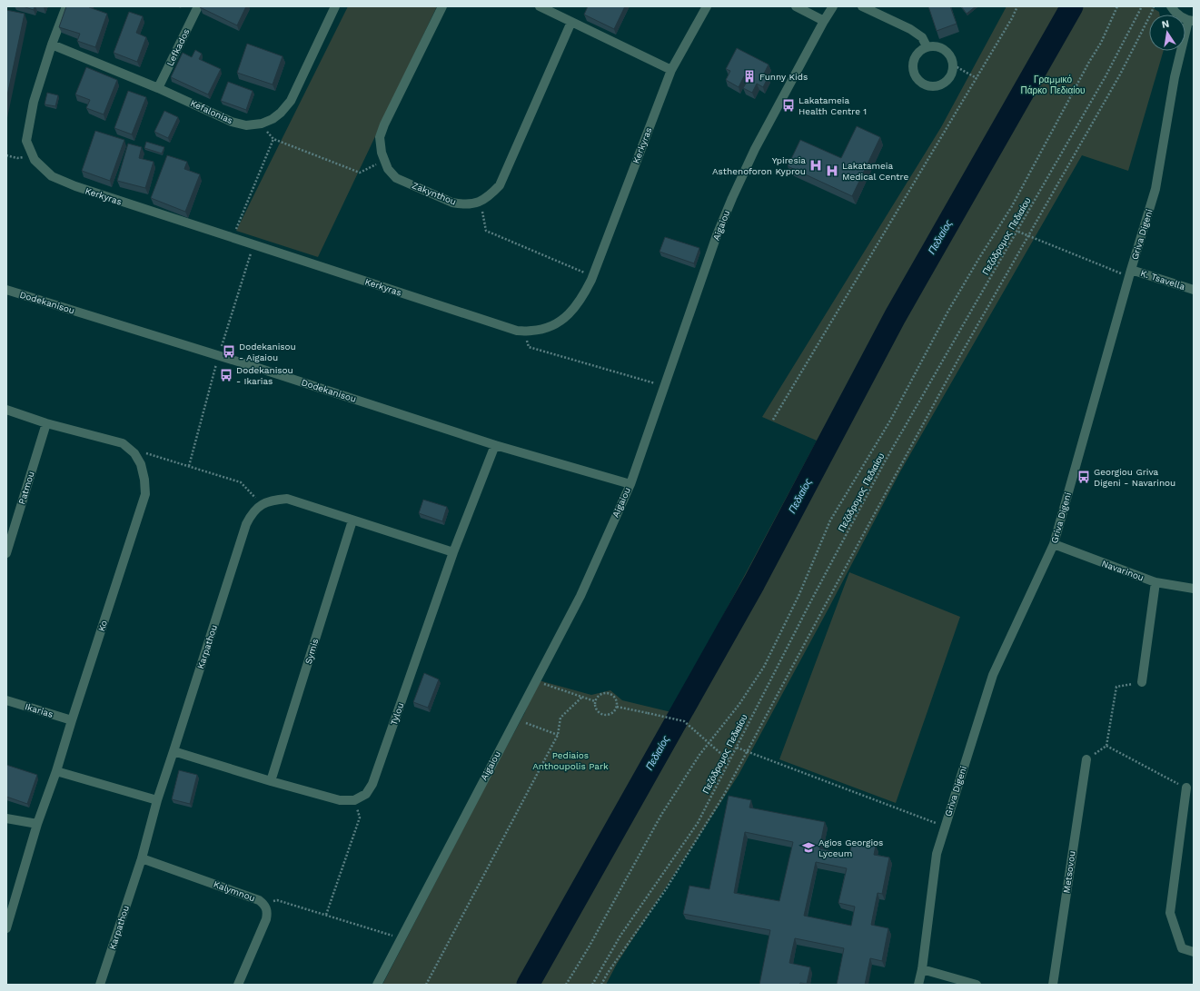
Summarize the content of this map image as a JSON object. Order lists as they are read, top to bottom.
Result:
{
  "streets": {
    "street": [
      "Lefkados",
      "Kefalonias",
      "Kerkyras",
      "Zakynthou",
      "Aigaiou",
      "Griva Digeni",
      "K. Tsavella",
      "Dodekanisou",
      "Patmou",
      "Navarinou",
      "Ko",
      "Karpathou",
      "Symis",
      "Ikarias",
      "Tylou",
      "Metsovou",
      "Kalymnou"
    ],
    "path": ["Πεζόδρομος Πεδιαίου"]
  },
  "crossings": [
    ["Lefkados", "Kefalonias"],
    ["Kefalonias", "Kerkyras"],
    ["Aigaiou", "Dodekanisou"],
    ["Griva Digeni", "K. Tsavella"],
    ["Griva Digeni", "Navarinou"],
    ["Dodekanisou", "Tylou"],
    ["Patmou", "Ko"],
    ["Ko", "Ikarias"],
    ["Karpathou", "Symis"],
    ["Karpathou", "Tylou"],
    ["Karpathou", "Kalymnou"]
  ],
  "water": ["Πεδιαίος"],
  "parks": ["Γραμμικό Πάρκο Πεδιαίου", "Pediaios Anthoupolis Park"],
  "places": {
    "building": ["Funny Kids"],
    "bus stop": [
      "Lakatameia Health Centre 1",
      "Dodekanisou - Aigaiou",
      "Dodekanisou - Ikarias",
      "Georgiou Griva Digeni - Navarinou"
    ],
    "hospital": ["Ypiresia Asthenoforon Kyprou", "Lakatameia Medical Centre"],
    "school or university": ["Agios Georgios Lyceum"]
  },
  "north": "top"
}
